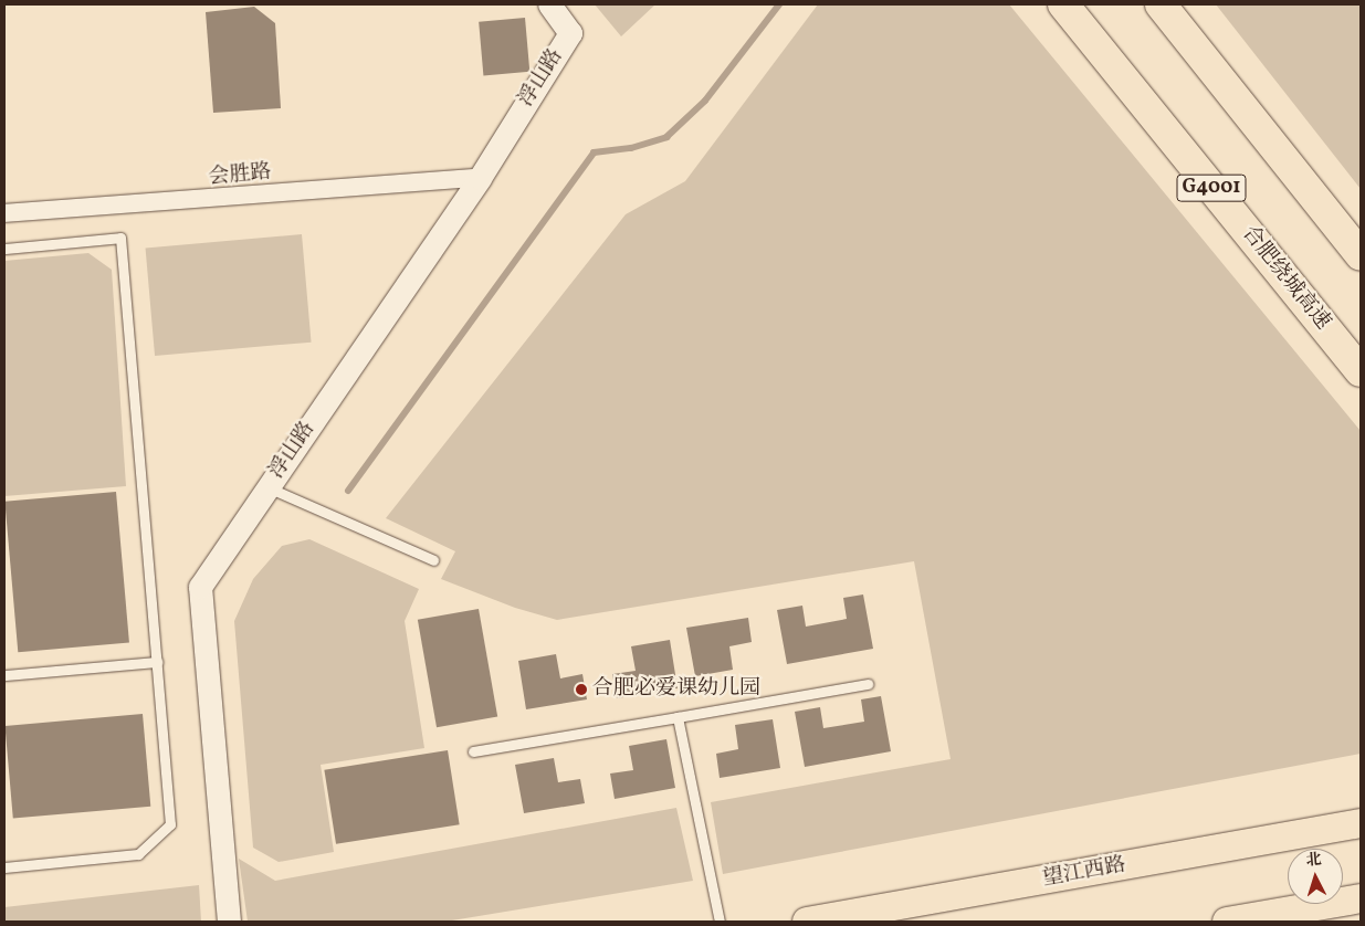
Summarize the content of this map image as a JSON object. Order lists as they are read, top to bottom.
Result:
{
  "streets": {
    "highway": ["G4001", "合肥绕城高速"],
    "main road": ["望江西路"],
    "street": ["浮山路", "会胜路"]
  },
  "crossings": [
    ["浮山路", "会胜路"]
  ],
  "places": ["合肥必爱课幼儿园"],
  "north": "top"
}
